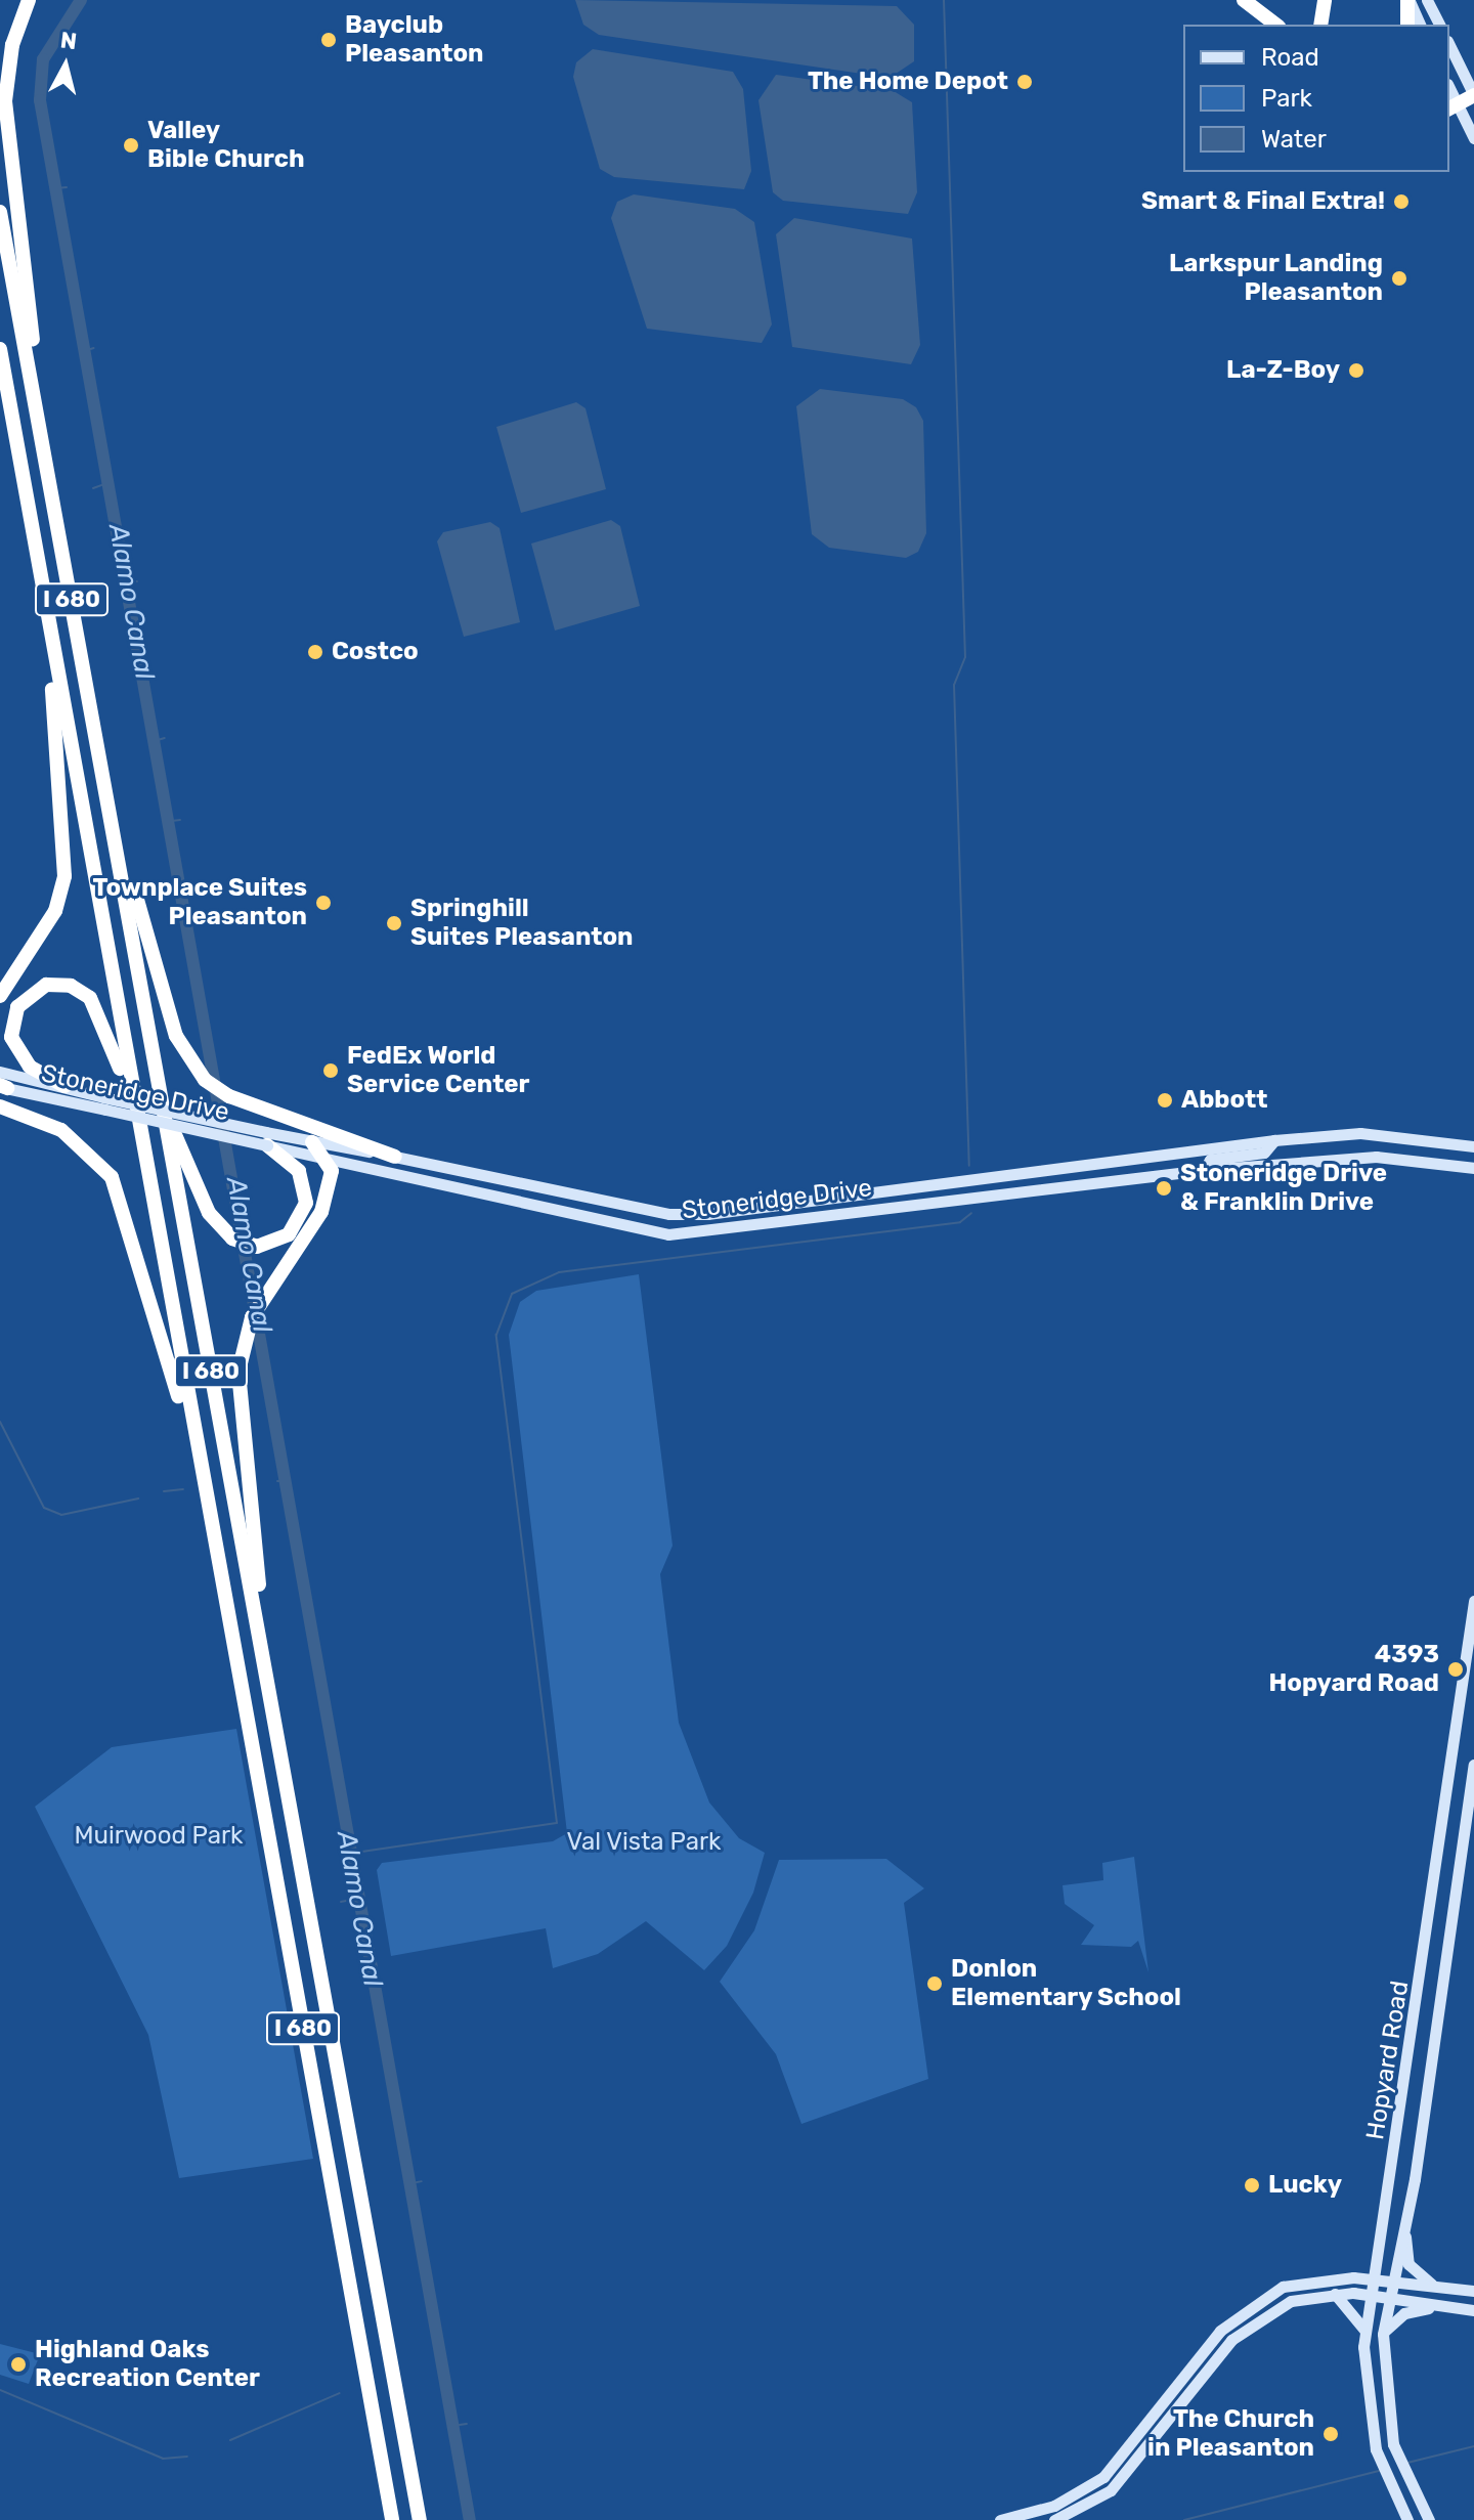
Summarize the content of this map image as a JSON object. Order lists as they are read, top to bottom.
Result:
{
  "streets": {
    "highway": ["I 680"],
    "main road": ["Stoneridge Drive", "Hopyard Road"]
  },
  "water": ["Alamo Canal"],
  "parks": ["Muirwood Park", "Val Vista Park"],
  "places": [
    "Bayclub Pleasanton",
    "The Home Depot",
    "Valley Bible Church",
    "Smart & Final Extra!",
    "Larkspur Landing Pleasanton",
    "La-Z-Boy",
    "Costco",
    "Townplace Suites Pleasanton",
    "Springhill Suites Pleasanton",
    "FedEx World Service Center",
    "Abbott",
    "Stoneridge Drive & Franklin Drive",
    "4393 Hopyard Road",
    "Donlon Elementary School",
    "Lucky",
    "Highland Oaks Recreation Center",
    "The Church in Pleasanton"
  ],
  "legend": ["Road", "Park", "Water"],
  "north": "top"
}
